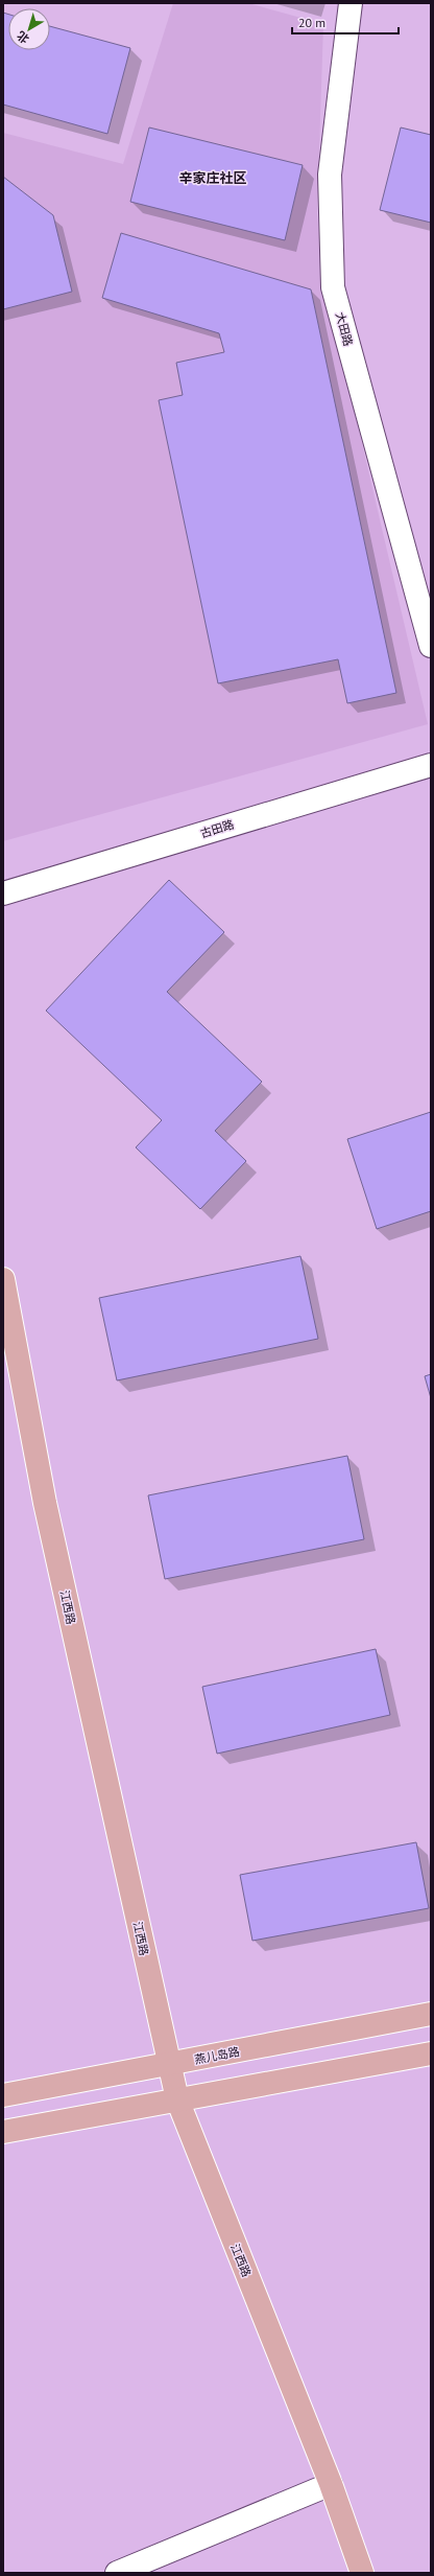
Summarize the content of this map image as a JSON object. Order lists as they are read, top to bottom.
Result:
{
  "streets": {
    "main road": ["江西路", "燕儿岛路"],
    "street": ["大田路", "古田路"]
  },
  "crossings": [
    ["江西路", "燕儿岛路"]
  ],
  "districts": ["辛家庄社区"],
  "scale_bar": "20 m",
  "north": "bottom left"
}
